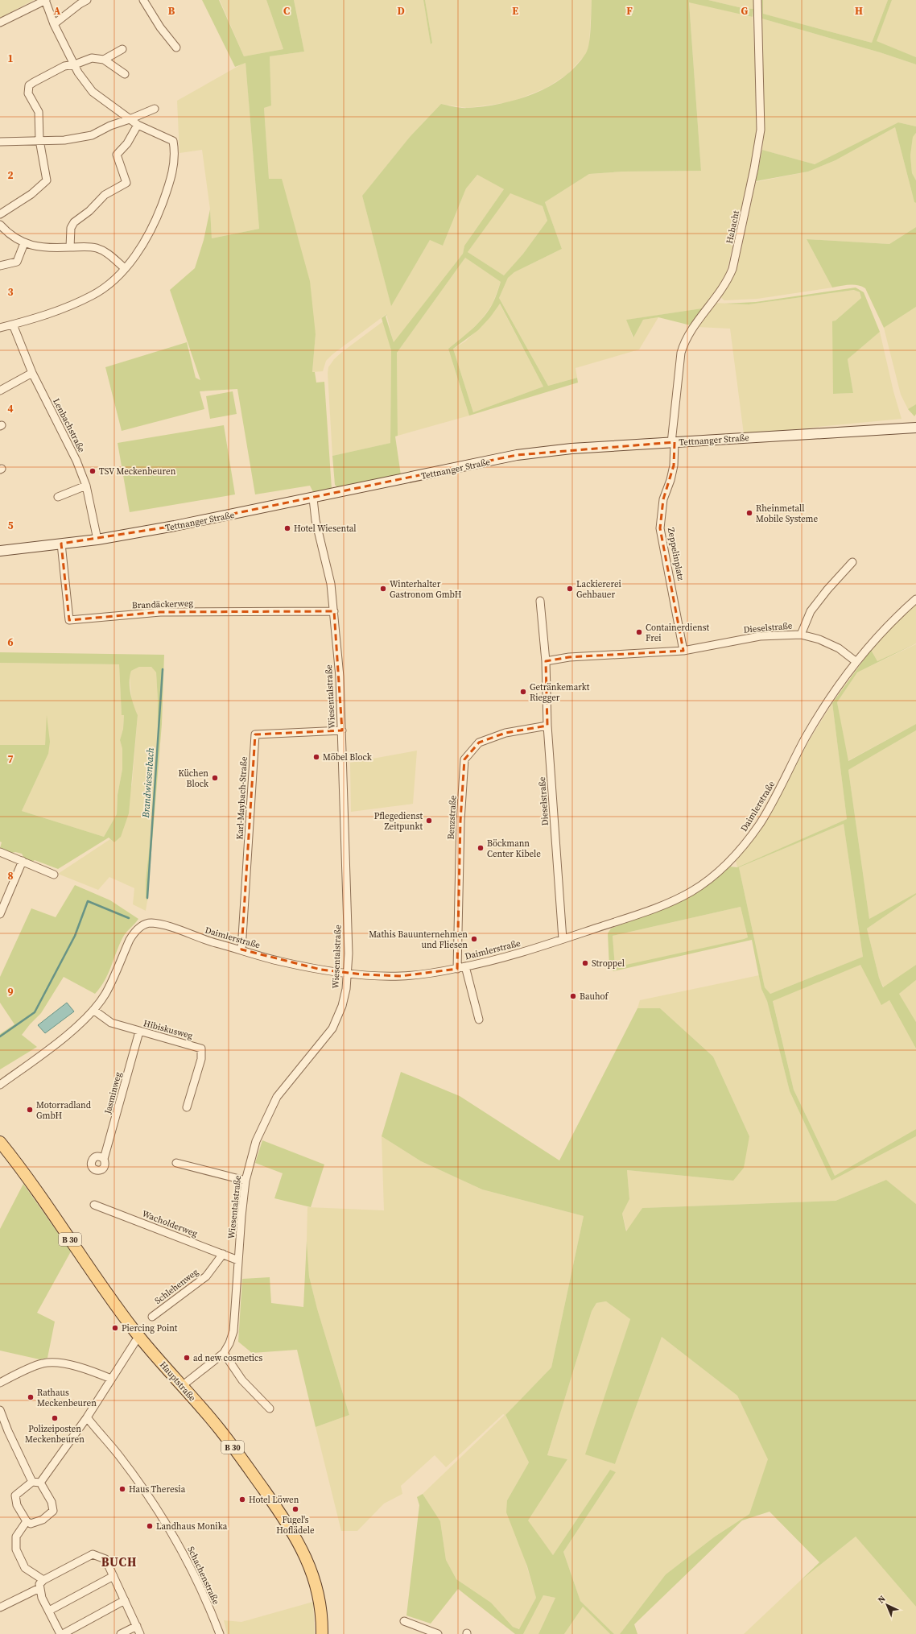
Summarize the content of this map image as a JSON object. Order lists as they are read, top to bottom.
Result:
{
  "streets": {
    "main road": ["Tettnanger Straße", "B 30", "Hauptstraße"],
    "street": [
      "Habacht",
      "Lenbachstraße",
      "Zeppelinplatz",
      "Brandäckerweg",
      "Dieselstraße",
      "Wiesentalstraße",
      "Karl-Maybach-Straße",
      "Daimlerstraße",
      "Benzstraße",
      "Hibiskusweg",
      "Jasminweg",
      "Wacholderweg",
      "Schlehenweg",
      "Schachenstraße"
    ]
  },
  "crossings": [
    ["Habacht", "Tettnanger Straße"],
    ["Habacht", "Zeppelinplatz"],
    ["Lenbachstraße", "Tettnanger Straße"],
    ["Tettnanger Straße", "Zeppelinplatz"],
    ["Tettnanger Straße", "Brandäckerweg"],
    ["Tettnanger Straße", "Wiesentalstraße"],
    ["Zeppelinplatz", "Dieselstraße"],
    ["Brandäckerweg", "Wiesentalstraße"],
    ["Dieselstraße", "Daimlerstraße"],
    ["Dieselstraße", "Benzstraße"],
    ["Wiesentalstraße", "Karl-Maybach-Straße"],
    ["Wiesentalstraße", "Daimlerstraße"],
    ["Wiesentalstraße", "Wacholderweg"],
    ["Wiesentalstraße", "Hauptstraße"],
    ["Karl-Maybach-Straße", "Daimlerstraße"],
    ["Daimlerstraße", "Benzstraße"],
    ["Daimlerstraße", "Hibiskusweg"],
    ["Hibiskusweg", "Jasminweg"],
    ["Wacholderweg", "Schlehenweg"]
  ],
  "districts": ["BUCH"],
  "water": ["Brandwiesenbach"],
  "places": [
    "TSV Meckenbeuren",
    "Rheinmetall Mobile Systeme",
    "Hotel Wiesental",
    "Winterhalter Gastronom GmbH",
    "Lackiererei Gehbauer",
    "Containerdienst Frei",
    "Getränkemarkt Riegger",
    "Möbel Block",
    "Küchen Block",
    "Pflegedienst Zeitpunkt",
    "Böckmann Center Kibele",
    "Mathis Bauunternehmen und Fliesen",
    "Stroppel",
    "Bauhof",
    "Motorradland GmbH",
    "Piercing Point",
    "ad new cosmetics",
    "Rathaus Meckenbeuren",
    "Polizeiposten Meckenbeuren",
    "Haus Theresia",
    "Hotel Löwen",
    "Fugel's Hoflädele",
    "Landhaus Monika"
  ],
  "north": "top left",
  "grid": {
    "columns": [
      "A",
      "B",
      "C",
      "D",
      "E",
      "F",
      "G",
      "H"
    ],
    "rows": [
      "1",
      "2",
      "3",
      "4",
      "5",
      "6",
      "7",
      "8",
      "9"
    ]
  }
}
